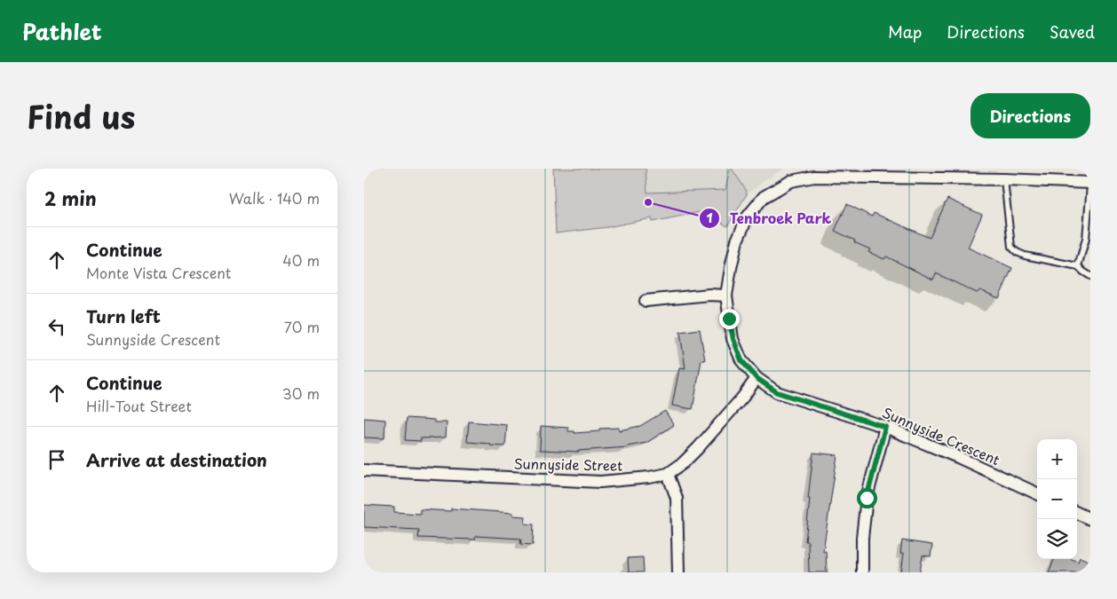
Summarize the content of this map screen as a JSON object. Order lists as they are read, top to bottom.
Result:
{
  "streets": {
    "street": ["Sunnyside Crescent", "Sunnyside Street"]
  },
  "crossings": [
    ["Sunnyside Crescent", "Sunnyside Street"]
  ],
  "places": ["Tenbroek Park"],
  "page": {
    "header": "Pathlet",
    "nav": ["Map", "Directions", "Saved"],
    "title": "Find us",
    "buttons": "Directions",
    "heading": ["2 min", "Walk · 140 m"],
    "list": [
      ["Continue", "Monte Vista Crescent", "40 m"],
      ["Turn left", "Sunnyside Crescent", "70 m"],
      ["Continue", "Hill-Tout Street", "30 m"],
      "Arrive at destination"
    ],
    "map_buttons": ["+", "−"]
  }
}
